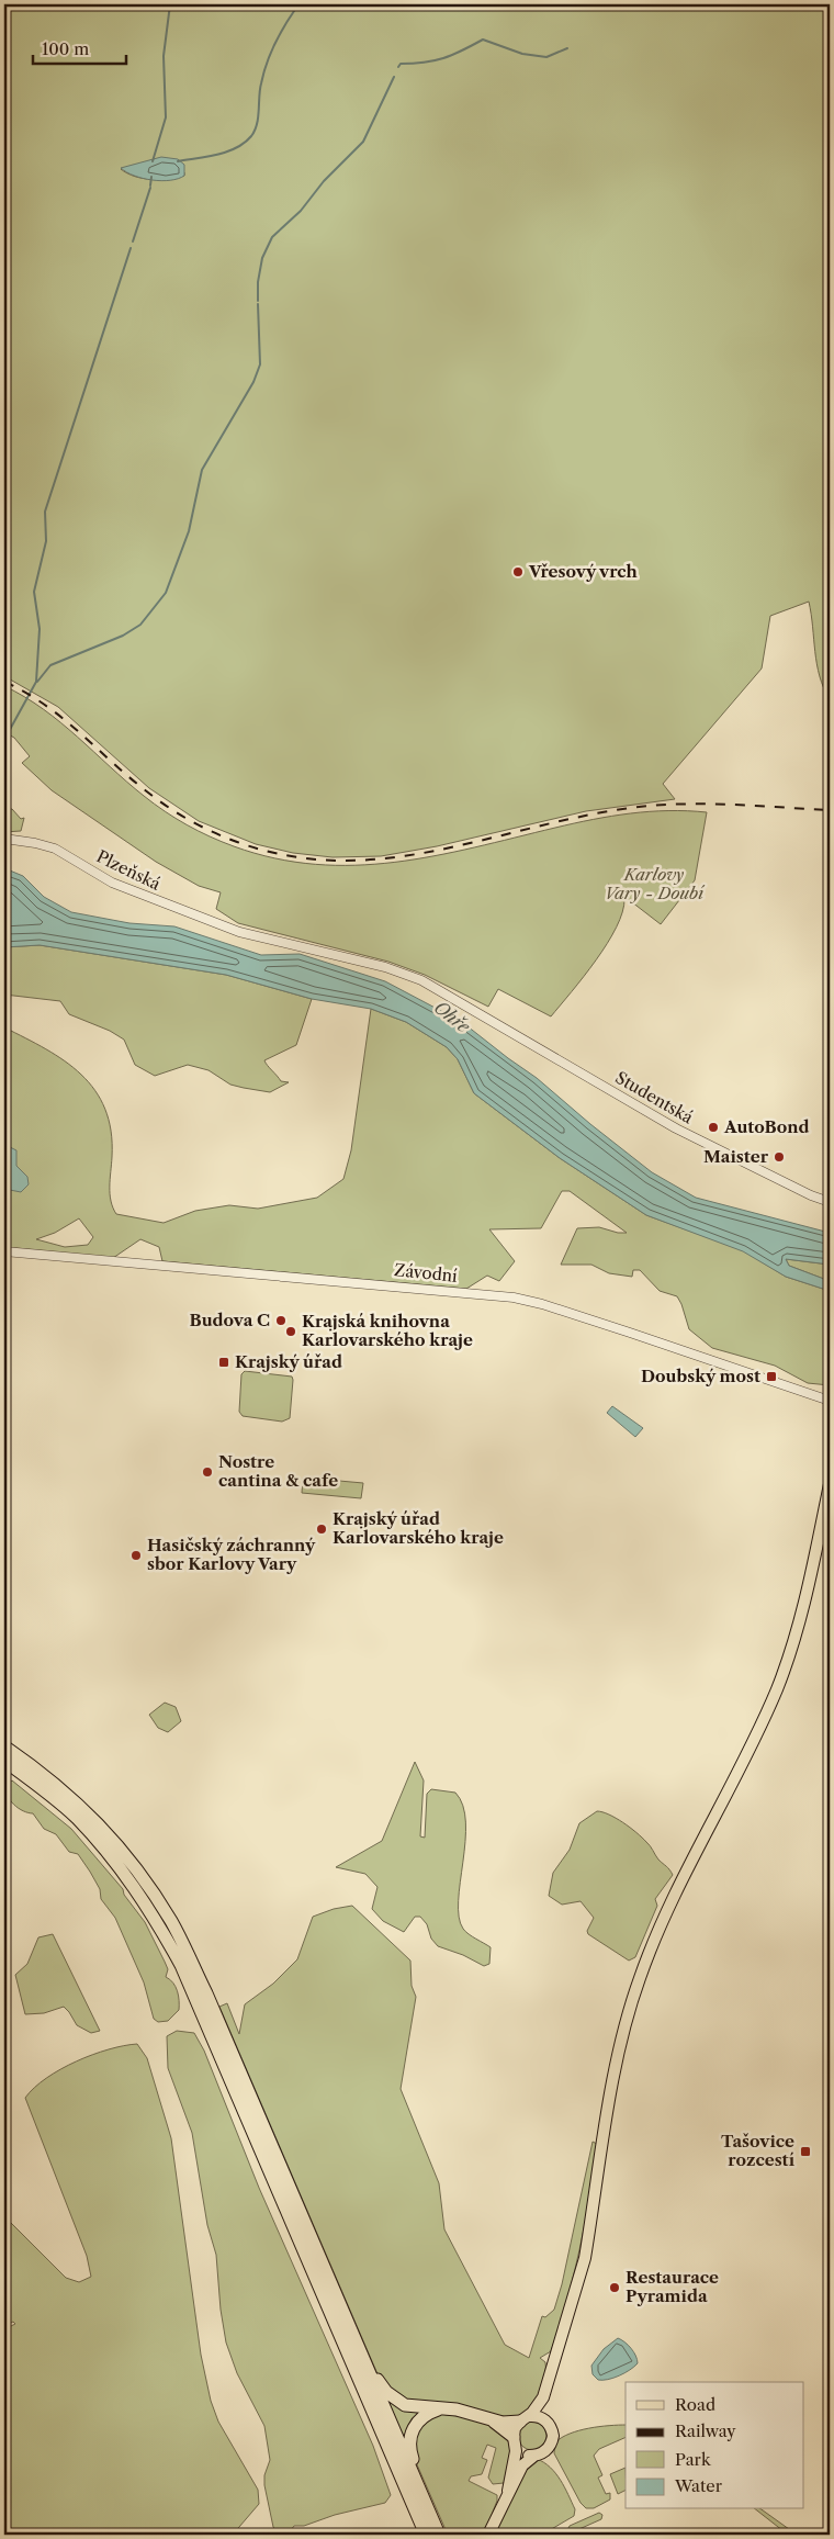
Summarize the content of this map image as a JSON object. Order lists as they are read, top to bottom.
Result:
{
  "streets": {
    "street": ["Plzeňská", "Studentská", "Závodní"]
  },
  "crossings": [
    ["Plzeňská", "Studentská"]
  ],
  "water": ["Ohře"],
  "parks": ["Karlovy Vary - Doubí"],
  "places": {
    "other": [
      "Vřesový vrch",
      "AutoBond",
      "Maister",
      "Budova C",
      "Krajská knihovna Karlovarského kraje",
      "Nostre cantina & cafe",
      "Krajský úřad Karlovarského kraje",
      "Hasičský záchranný sbor Karlovy Vary",
      "Restaurace Pyramida"
    ],
    "transit": ["Krajský úřad", "Doubský most", "Tašovice rozcestí"]
  },
  "legend": [
    "Road",
    "Railway",
    "Park",
    "Water"
  ],
  "scale_bar": "100 m"
}
